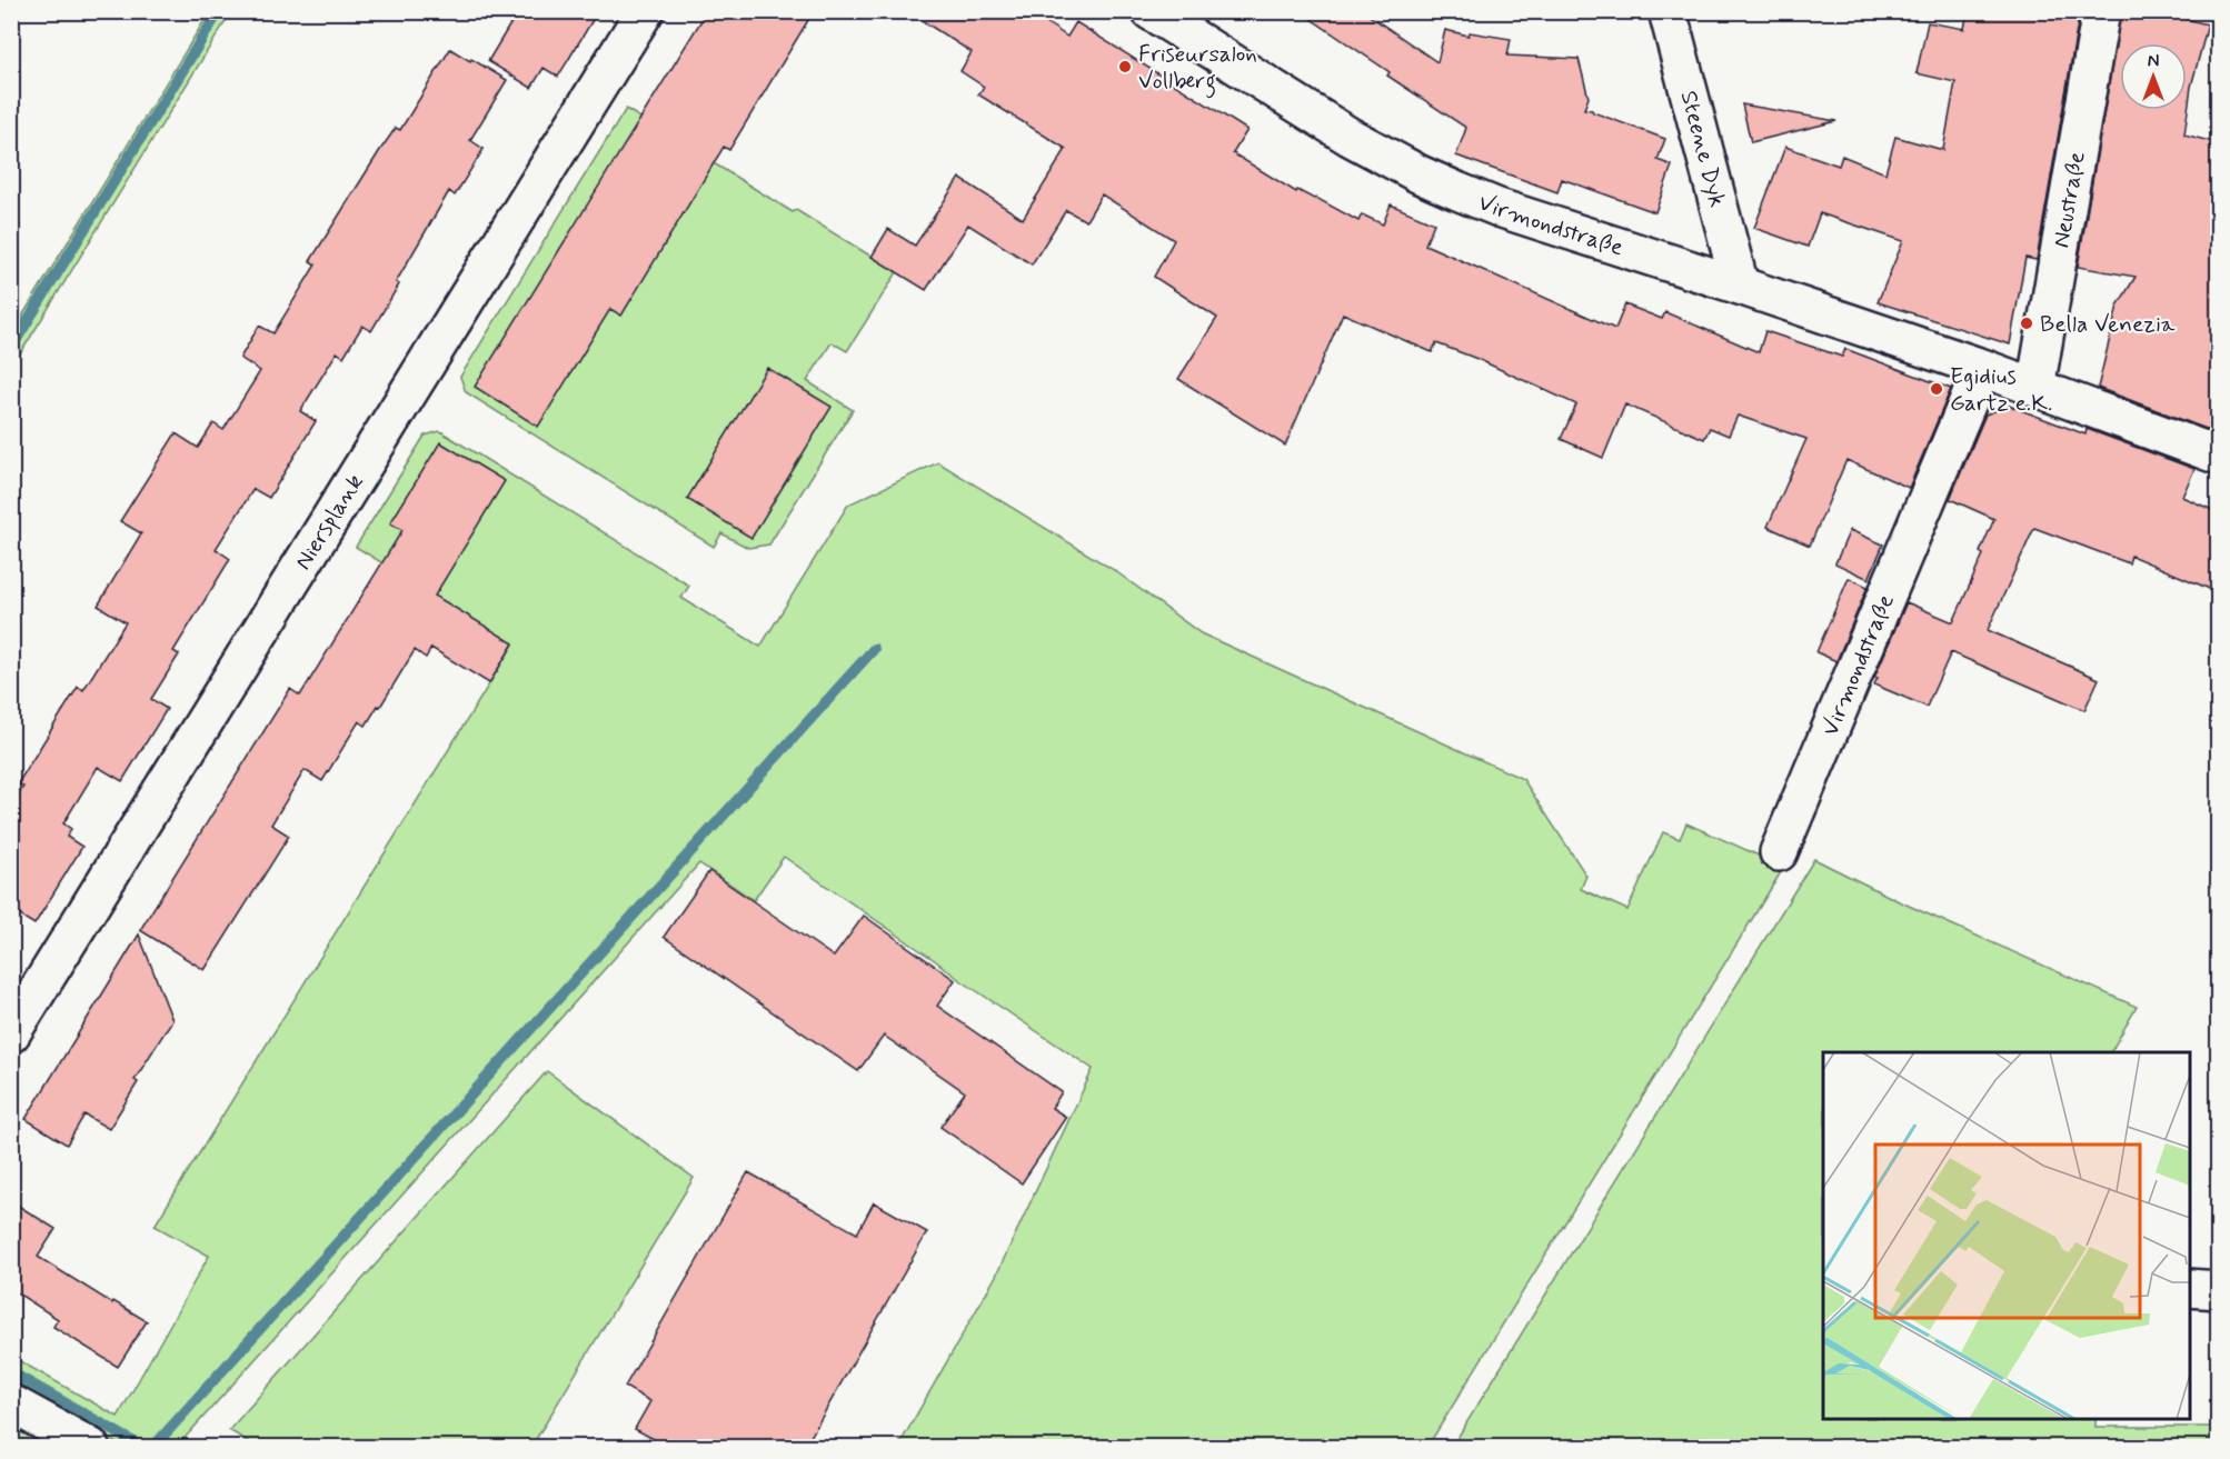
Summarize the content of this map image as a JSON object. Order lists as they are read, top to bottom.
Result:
{
  "streets": {
    "street": [
      "Steene Dyk",
      "Neustraße",
      "Virmondstraße",
      "Niersplank"
    ]
  },
  "crossings": [
    ["Steene Dyk", "Virmondstraße"],
    ["Neustraße", "Virmondstraße"]
  ],
  "places": ["Friseursalon Vollberg", "Bella Venezia", "Egidius Gartz e.K."],
  "north": "top"
}
